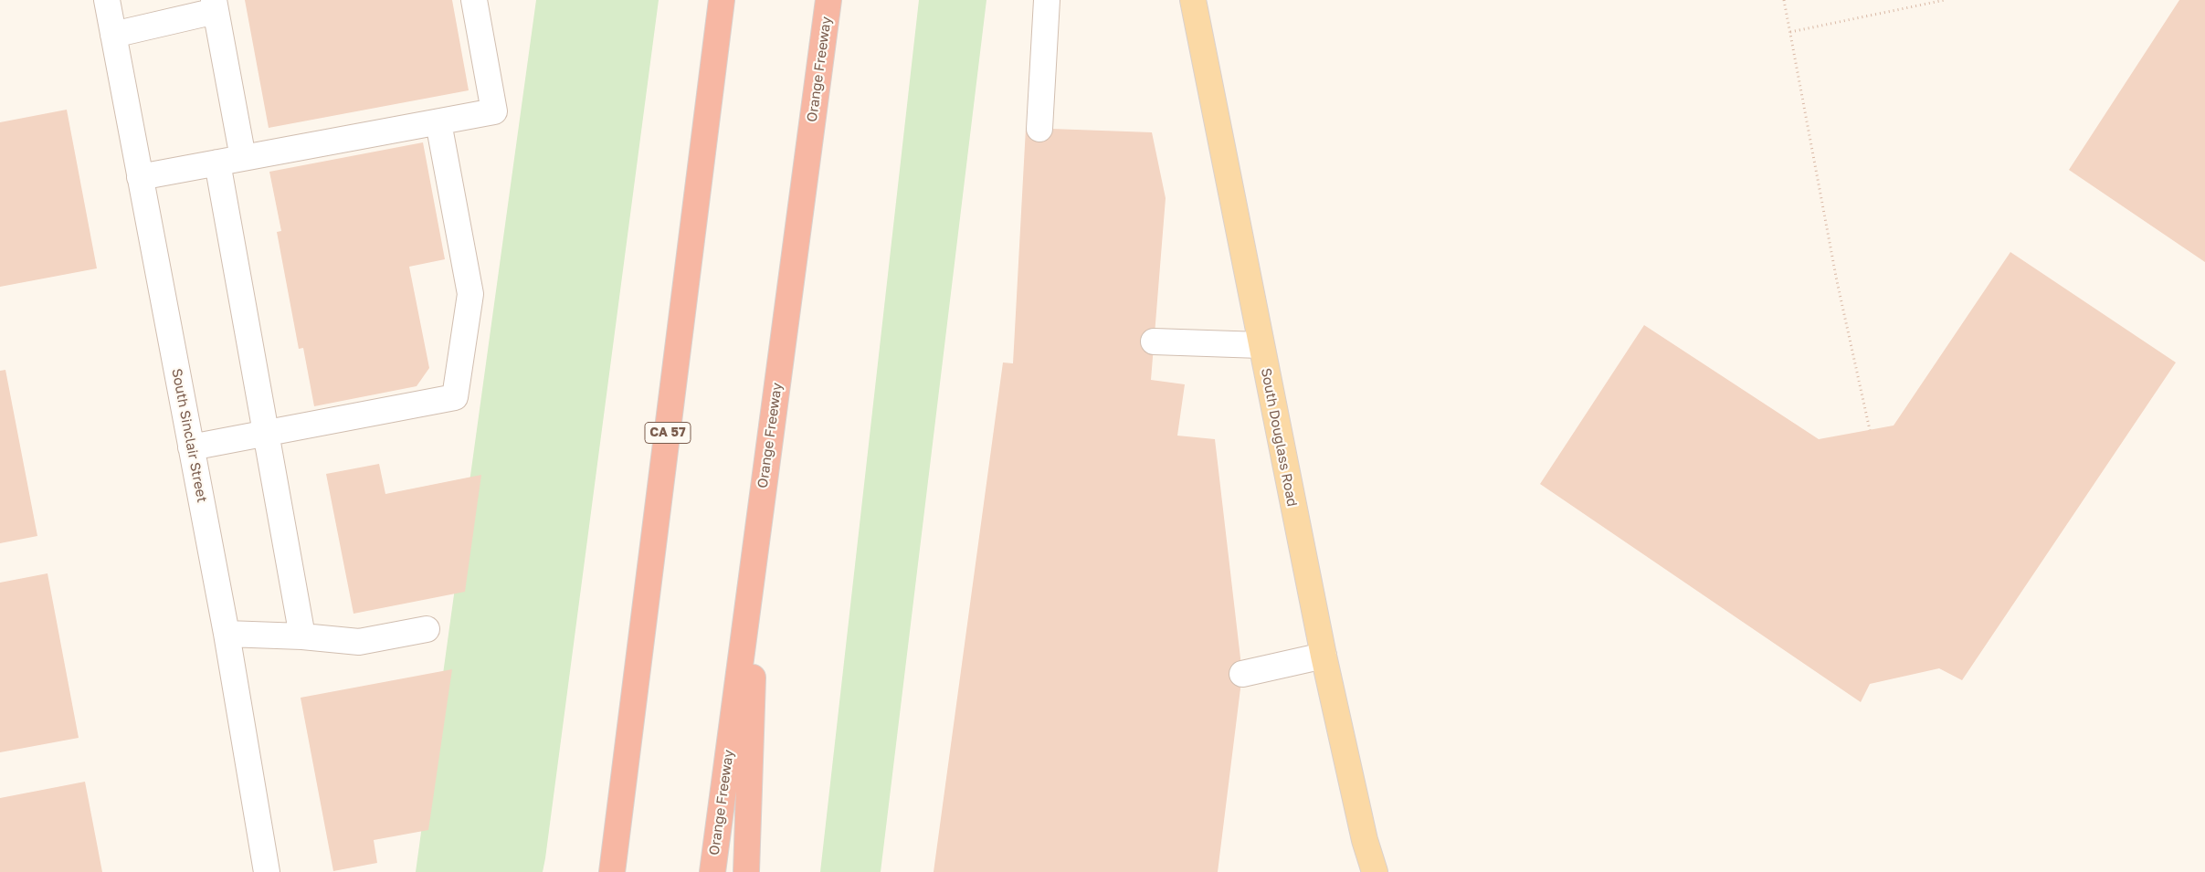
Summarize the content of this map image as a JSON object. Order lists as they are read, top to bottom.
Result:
{
  "streets": {
    "highway": ["Orange Freeway", "CA 57"],
    "main road": ["South Douglass Road"],
    "street": ["South Sinclair Street"]
  }
}
